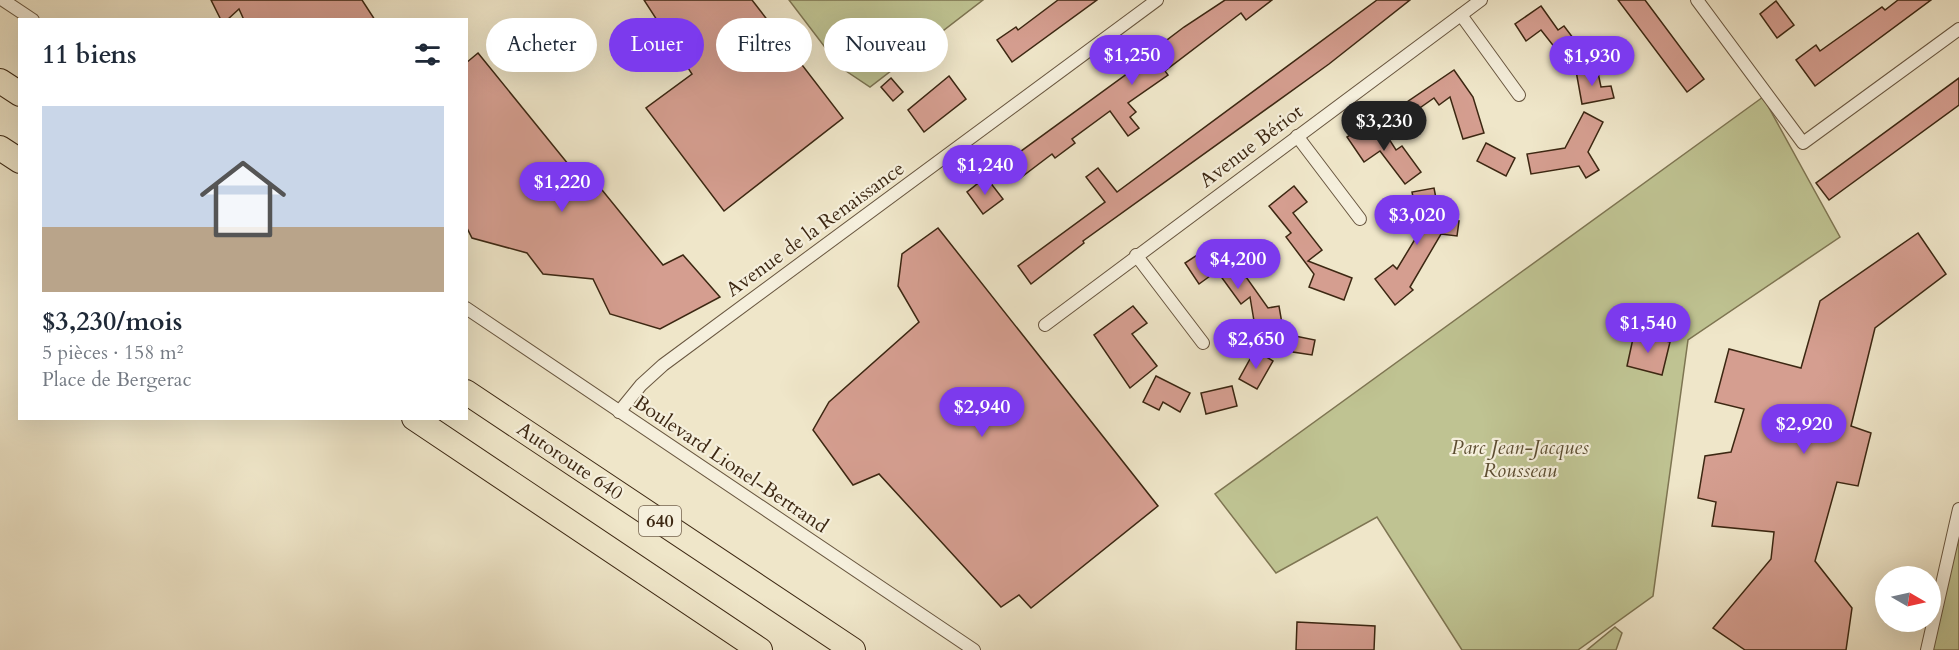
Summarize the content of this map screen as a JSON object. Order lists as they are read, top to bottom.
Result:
{
  "streets": {
    "highway": ["Autoroute 640", "640"],
    "street": ["Avenue Bériot", "Avenue de la Renaissance", "Boulevard Lionel-Bertrand"]
  },
  "crossings": [
    ["Avenue de la Renaissance", "Boulevard Lionel-Bertrand"]
  ],
  "parks": ["Parc Jean-Jacques Rousseau"],
  "north": "right",
  "page": {
    "chip": [
      "Acheter",
      "Louer",
      "Filtres",
      "Nouveau"
    ],
    "heading": "11 biens",
    "price": [
      "$1,250",
      "$1,930",
      "$3,230",
      "$1,240",
      "$1,220",
      "$3,020",
      "$4,200",
      "$1,540",
      "$2,650",
      "$2,940",
      "$2,920"
    ],
    "list": [
      {
        "name": "$3,230/mois",
        "note": "5 pièces · 158 m² · Place de Bergerac"
      }
    ]
  }
}
